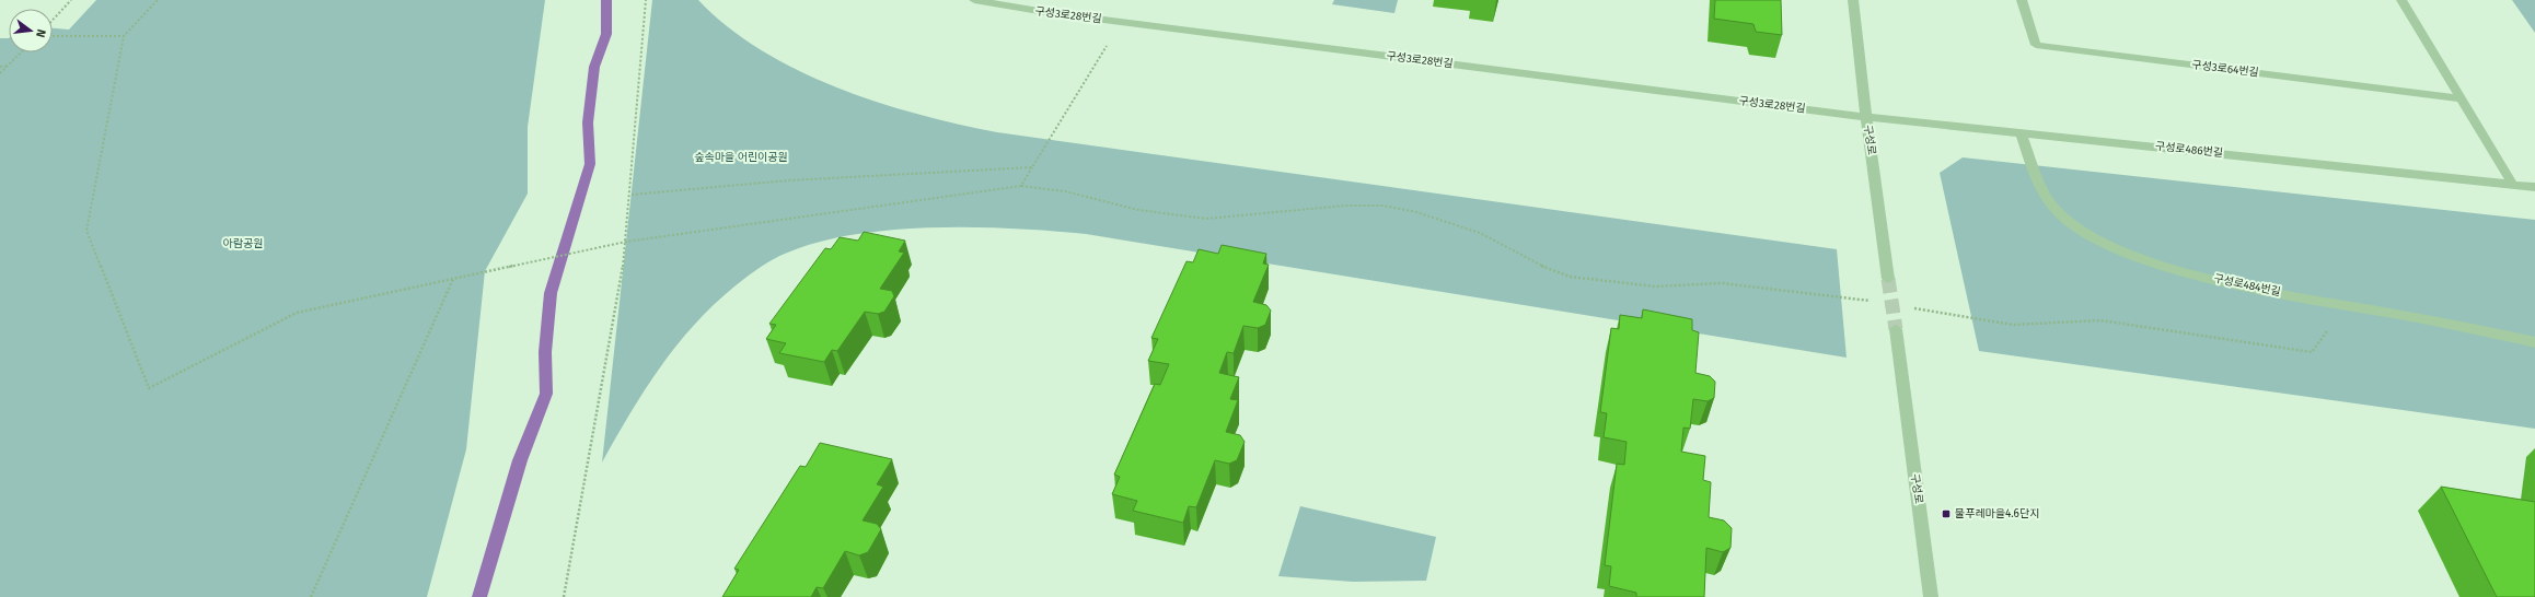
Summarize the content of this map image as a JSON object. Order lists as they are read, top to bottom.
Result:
{
  "streets": {
    "street": [
      "구성3로28번길",
      "구성3로64번길",
      "구성로",
      "구성로486번길",
      "구성로484번길"
    ]
  },
  "crossings": [
    ["구성3로28번길", "구성로"],
    ["구성3로28번길", "구성로486번길"],
    ["구성로", "구성로486번길"],
    ["구성로486번길", "구성로484번길"]
  ],
  "parks": ["숲속마을 어린이공원", "아람공원"],
  "places": {
    "transit": ["물푸레마을4.6단지"]
  },
  "north": "right"
}
